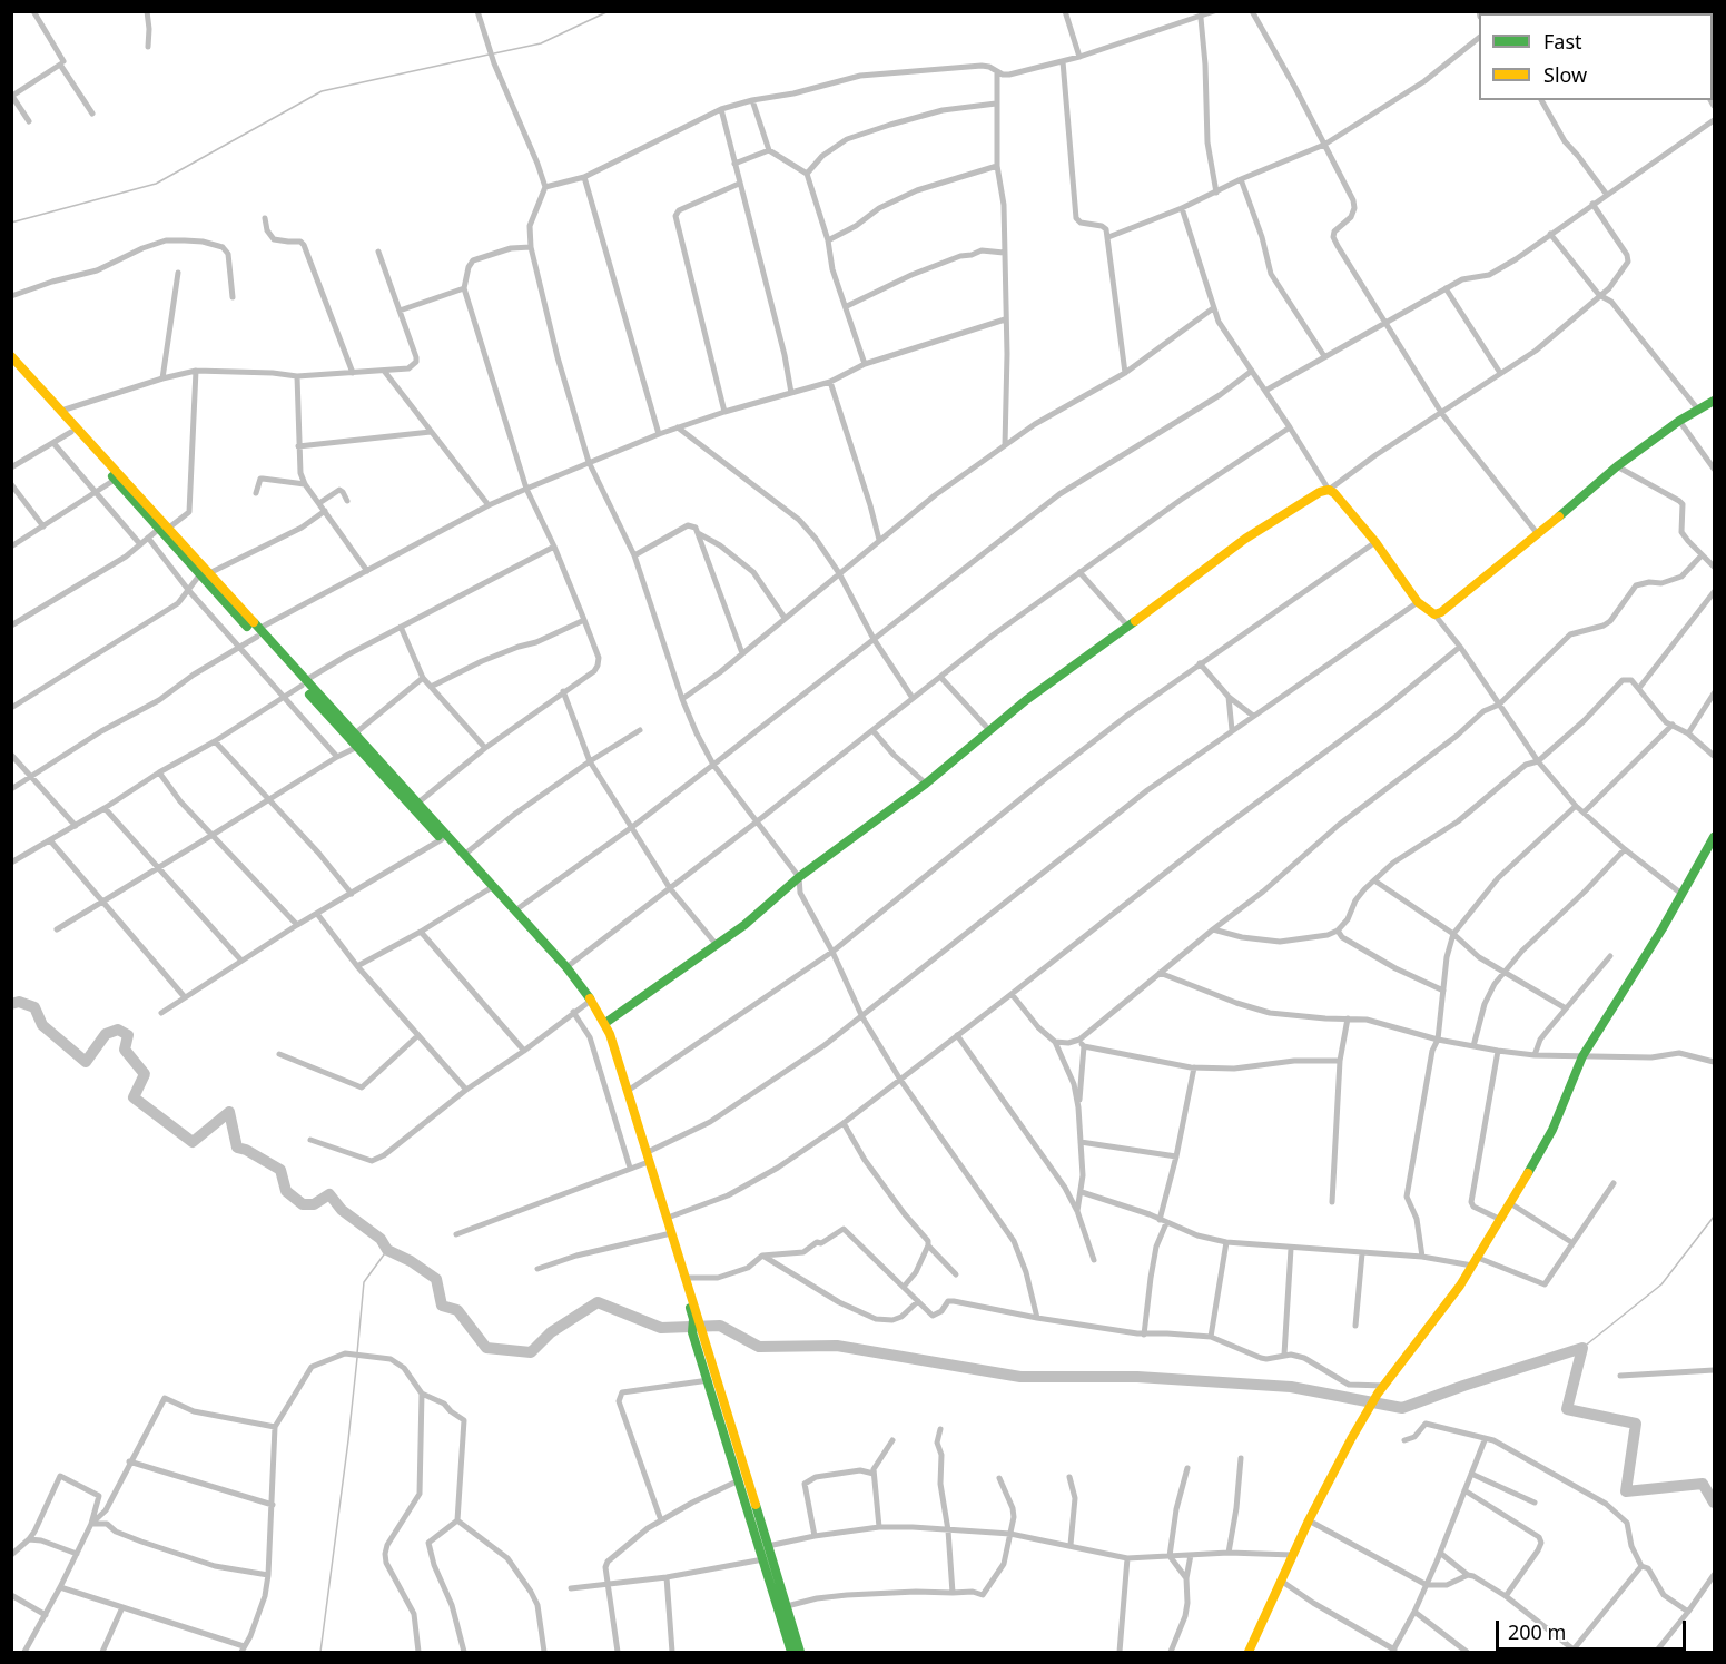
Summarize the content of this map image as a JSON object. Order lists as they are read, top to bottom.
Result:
{
  "legend": ["Fast", "Slow"],
  "scale_bar": "200 m"
}
